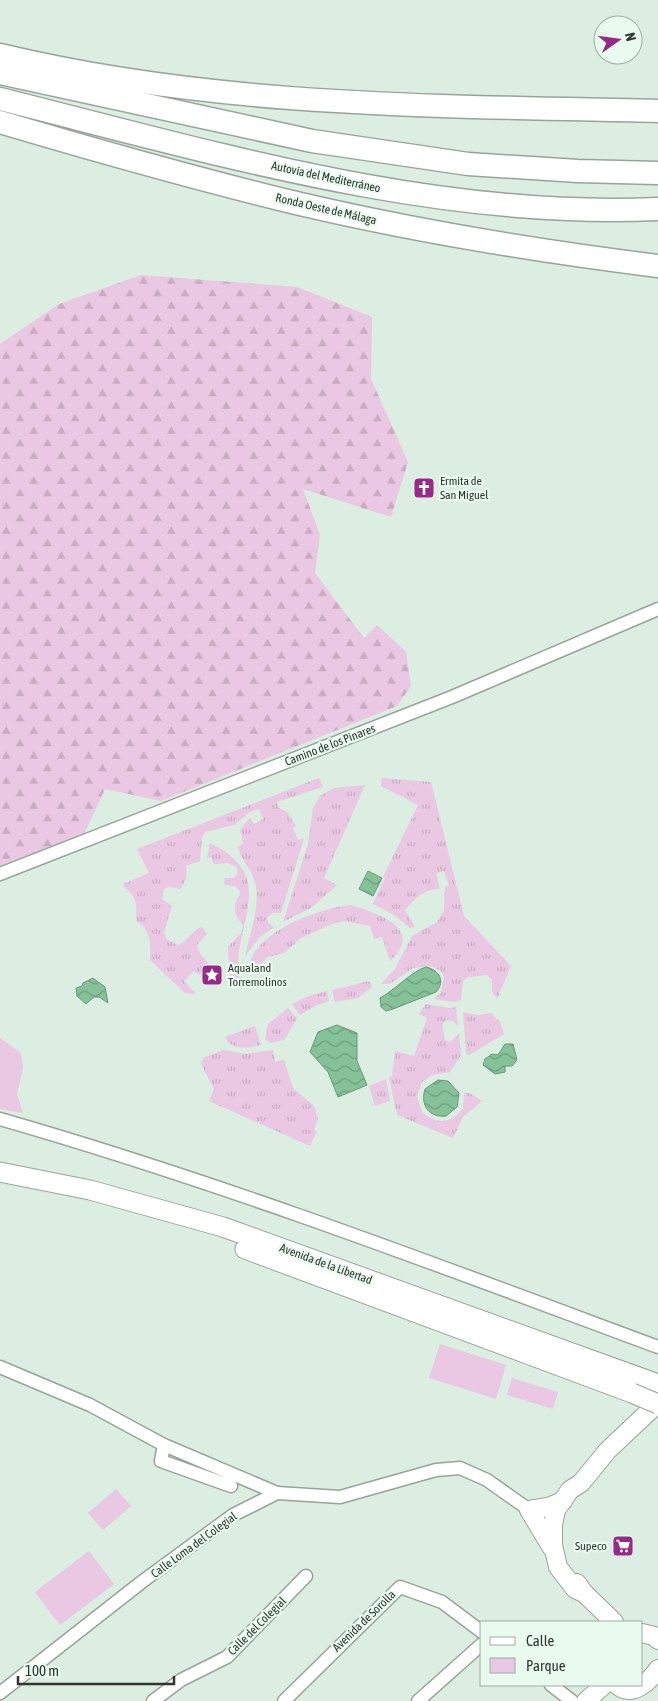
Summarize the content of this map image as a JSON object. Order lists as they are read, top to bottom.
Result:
{
  "streets": {
    "highway": ["Autovía del Mediterráneo", "Ronda Oeste de Málaga"],
    "main road": ["Avenida de la Libertad"],
    "street": [
      "Camino de los Pinares",
      "Calle Loma del Colegial",
      "Avenida de Sorolla",
      "Calle del Colegial"
    ]
  },
  "places": {
    "church": ["Ermita de San Miguel"],
    "place": ["Aqualand Torremolinos"],
    "supermarket": ["Supeco"]
  },
  "legend": ["Calle", "Parque"],
  "scale_bar": "100 m",
  "north": "right"
}
